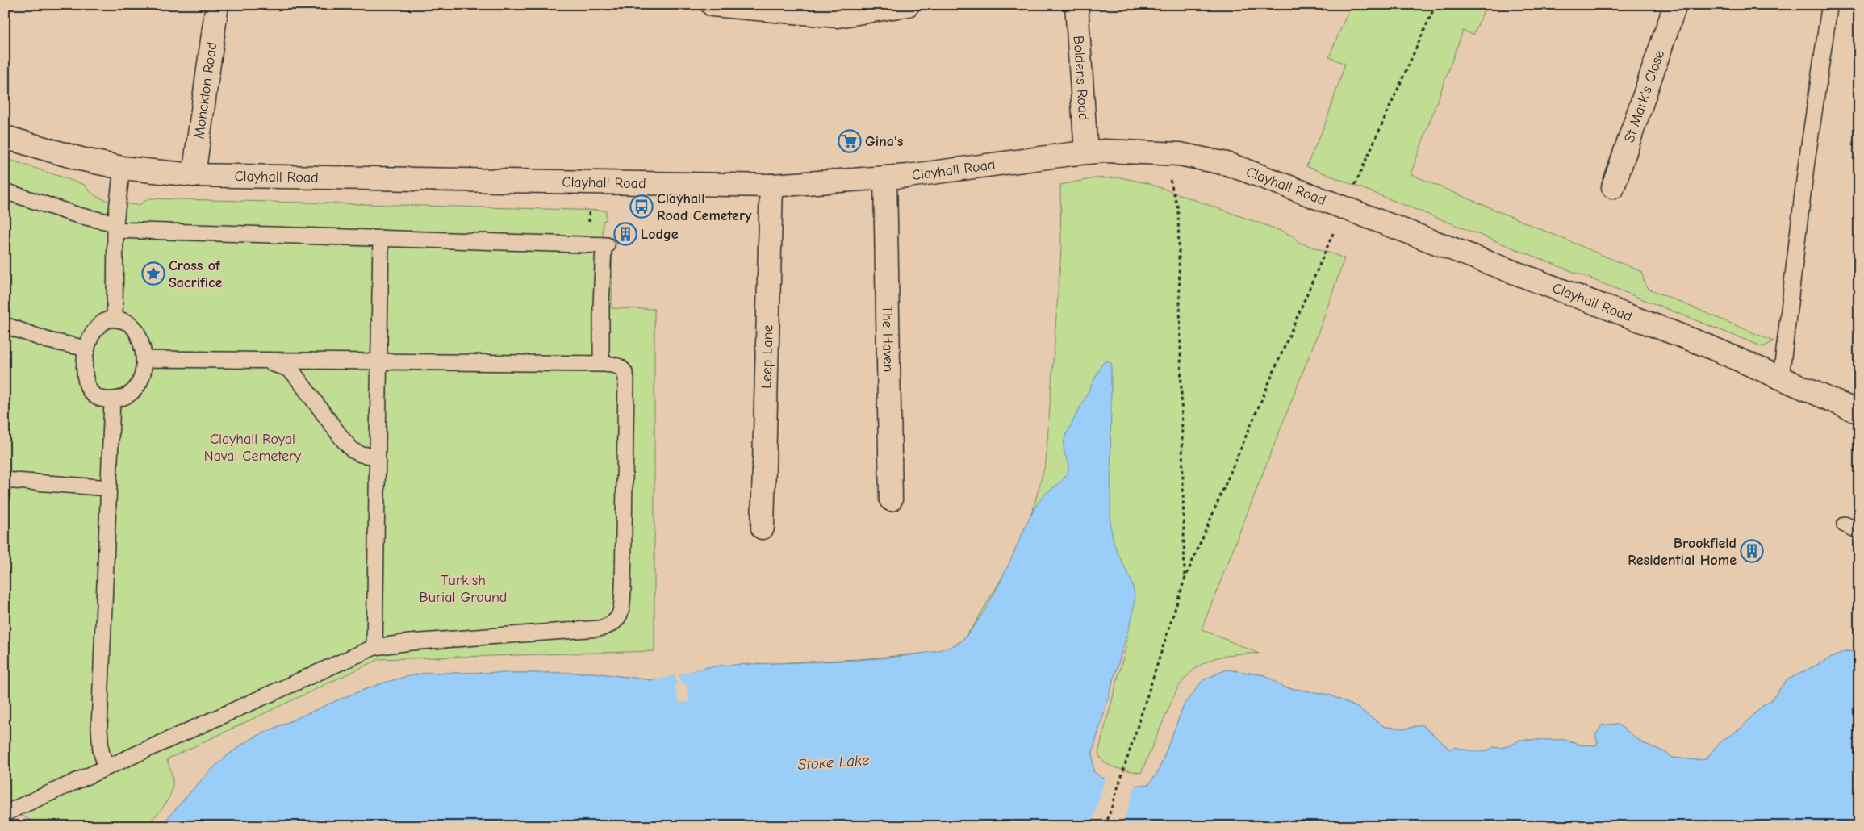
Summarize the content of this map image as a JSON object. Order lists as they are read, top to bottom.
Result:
{
  "streets": {
    "street": [
      "Boldens Road",
      "Monckton Road",
      "St Mark's Close",
      "Clayhall Road",
      "The Haven",
      "Leep Lane"
    ]
  },
  "crossings": [
    ["Boldens Road", "Clayhall Road"],
    ["Monckton Road", "Clayhall Road"],
    ["Clayhall Road", "The Haven"],
    ["Clayhall Road", "Leep Lane"]
  ],
  "water": ["Stoke Lake"],
  "parks": ["Clayhall Royal Naval Cemetery", "Turkish Burial Ground"],
  "places": {
    "supermarket": ["Gina's"],
    "bus stop": ["Clayhall Road Cemetery"],
    "building": ["Lodge", "Brookfield Residential Home"],
    "place": ["Cross of Sacrifice"]
  }
}
